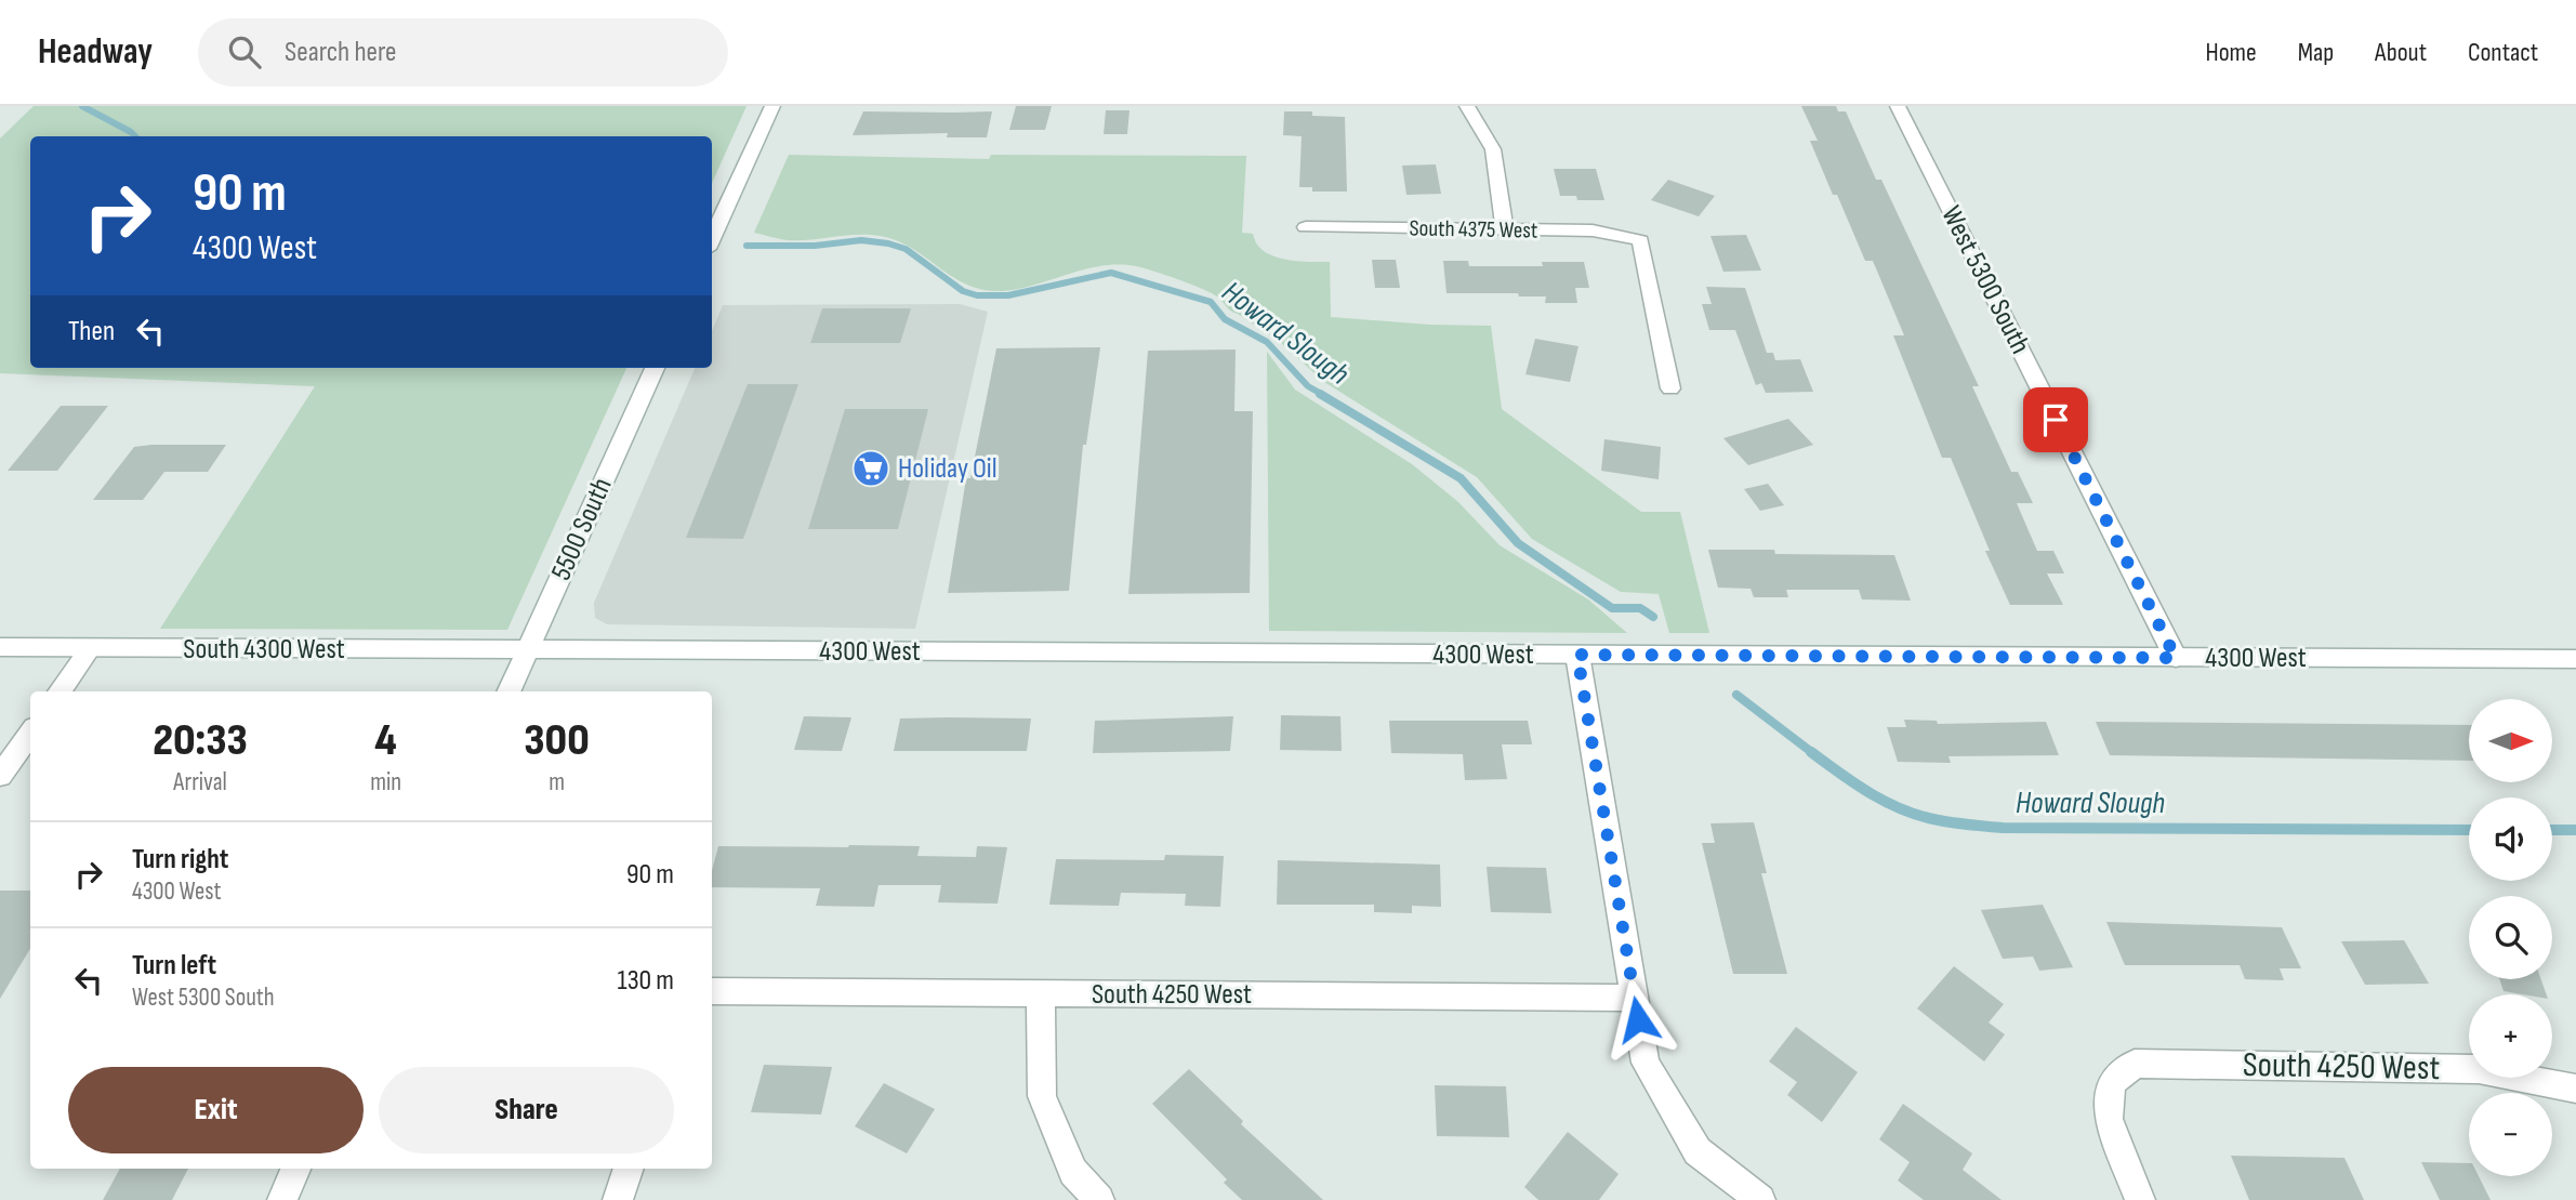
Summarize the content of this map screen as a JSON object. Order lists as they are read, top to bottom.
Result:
{
  "streets": {
    "street": [
      "South 4375 West",
      "West 5300 South",
      "5500 South",
      "South 4300 West",
      "4300 West",
      "South 4250 West"
    ]
  },
  "crossings": [
    ["West 5300 South", "4300 West"],
    ["5500 South", "South 4300 West"],
    ["5500 South", "4300 West"],
    ["South 4300 West", "4300 West"]
  ],
  "water": ["Howard Slough"],
  "places": {
    "supermarket": ["Holiday Oil"]
  },
  "north": "right",
  "page": {
    "header": "Headway",
    "search": "Search here",
    "nav": [
      "Home",
      "Map",
      "About",
      "Contact"
    ],
    "turn": ["90 m", "4300 West"],
    "then": "Then",
    "eta": [
      "20:33",
      "Arrival",
      "4",
      "min",
      "300",
      "m"
    ],
    "map_buttons": ["+", "−"],
    "list": [
      {
        "name": "Turn right",
        "note": "4300 West",
        "value": "90 m"
      },
      {
        "name": "Turn left",
        "note": "West 5300 South",
        "value": "130 m"
      }
    ],
    "buttons": ["Exit", "Share"]
  }
}
